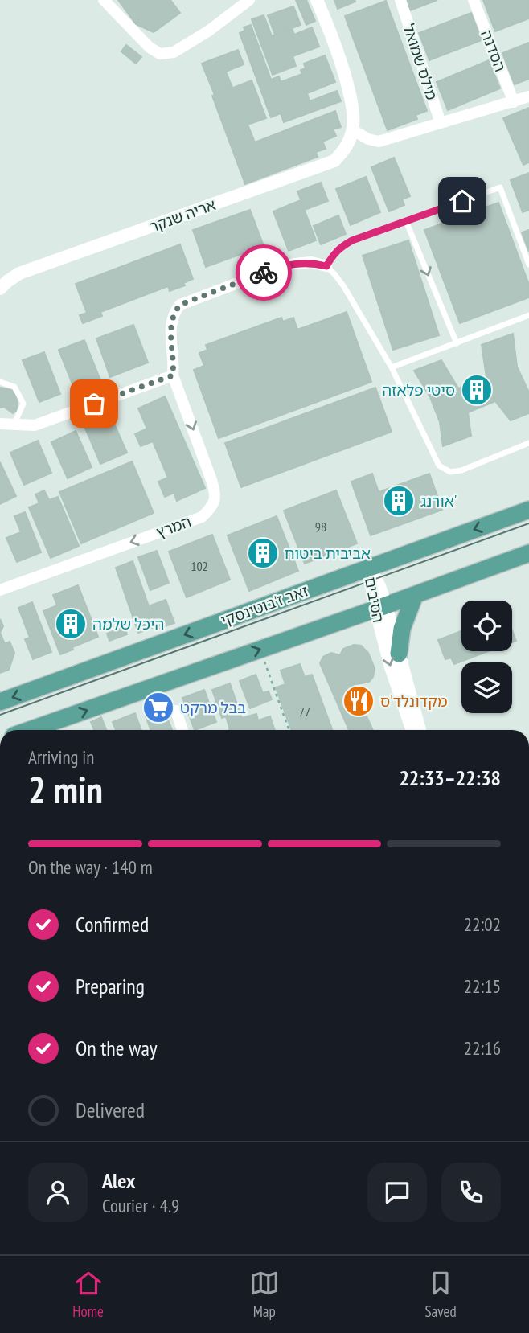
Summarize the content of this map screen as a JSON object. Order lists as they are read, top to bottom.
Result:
{
  "streets": {
    "main road": ["זאב ז'בוטינסקי"],
    "street": [
      "הסדנה",
      "מילס שמואל",
      "אריה שנקר",
      "המרץ",
      "הסיבים"
    ]
  },
  "crossings": [
    ["הסיבים", "זאב ז'בוטינסקי"]
  ],
  "places": {
    "building": [
      "סיטי פלאזה",
      "אורנג'",
      "אביבית ביטוח",
      "היכל שלמה"
    ],
    "restaurant": ["מקדונלד'ס"],
    "supermarket": ["בבל מרקט"]
  },
  "house_numbers": ["98", "102", "77"],
  "page": {
    "heading": ["2 min", "Arriving in", "22:33–22:38"],
    "panel": ["Alex", "Courier · 4.9"],
    "bar": "On the way · 140 m",
    "list": [
      ["Confirmed", "22:02"],
      ["Preparing", "22:15"],
      ["On the way", "22:16"],
      "Delivered"
    ],
    "tabs": ["Home", "Map", "Saved"]
  }
}
